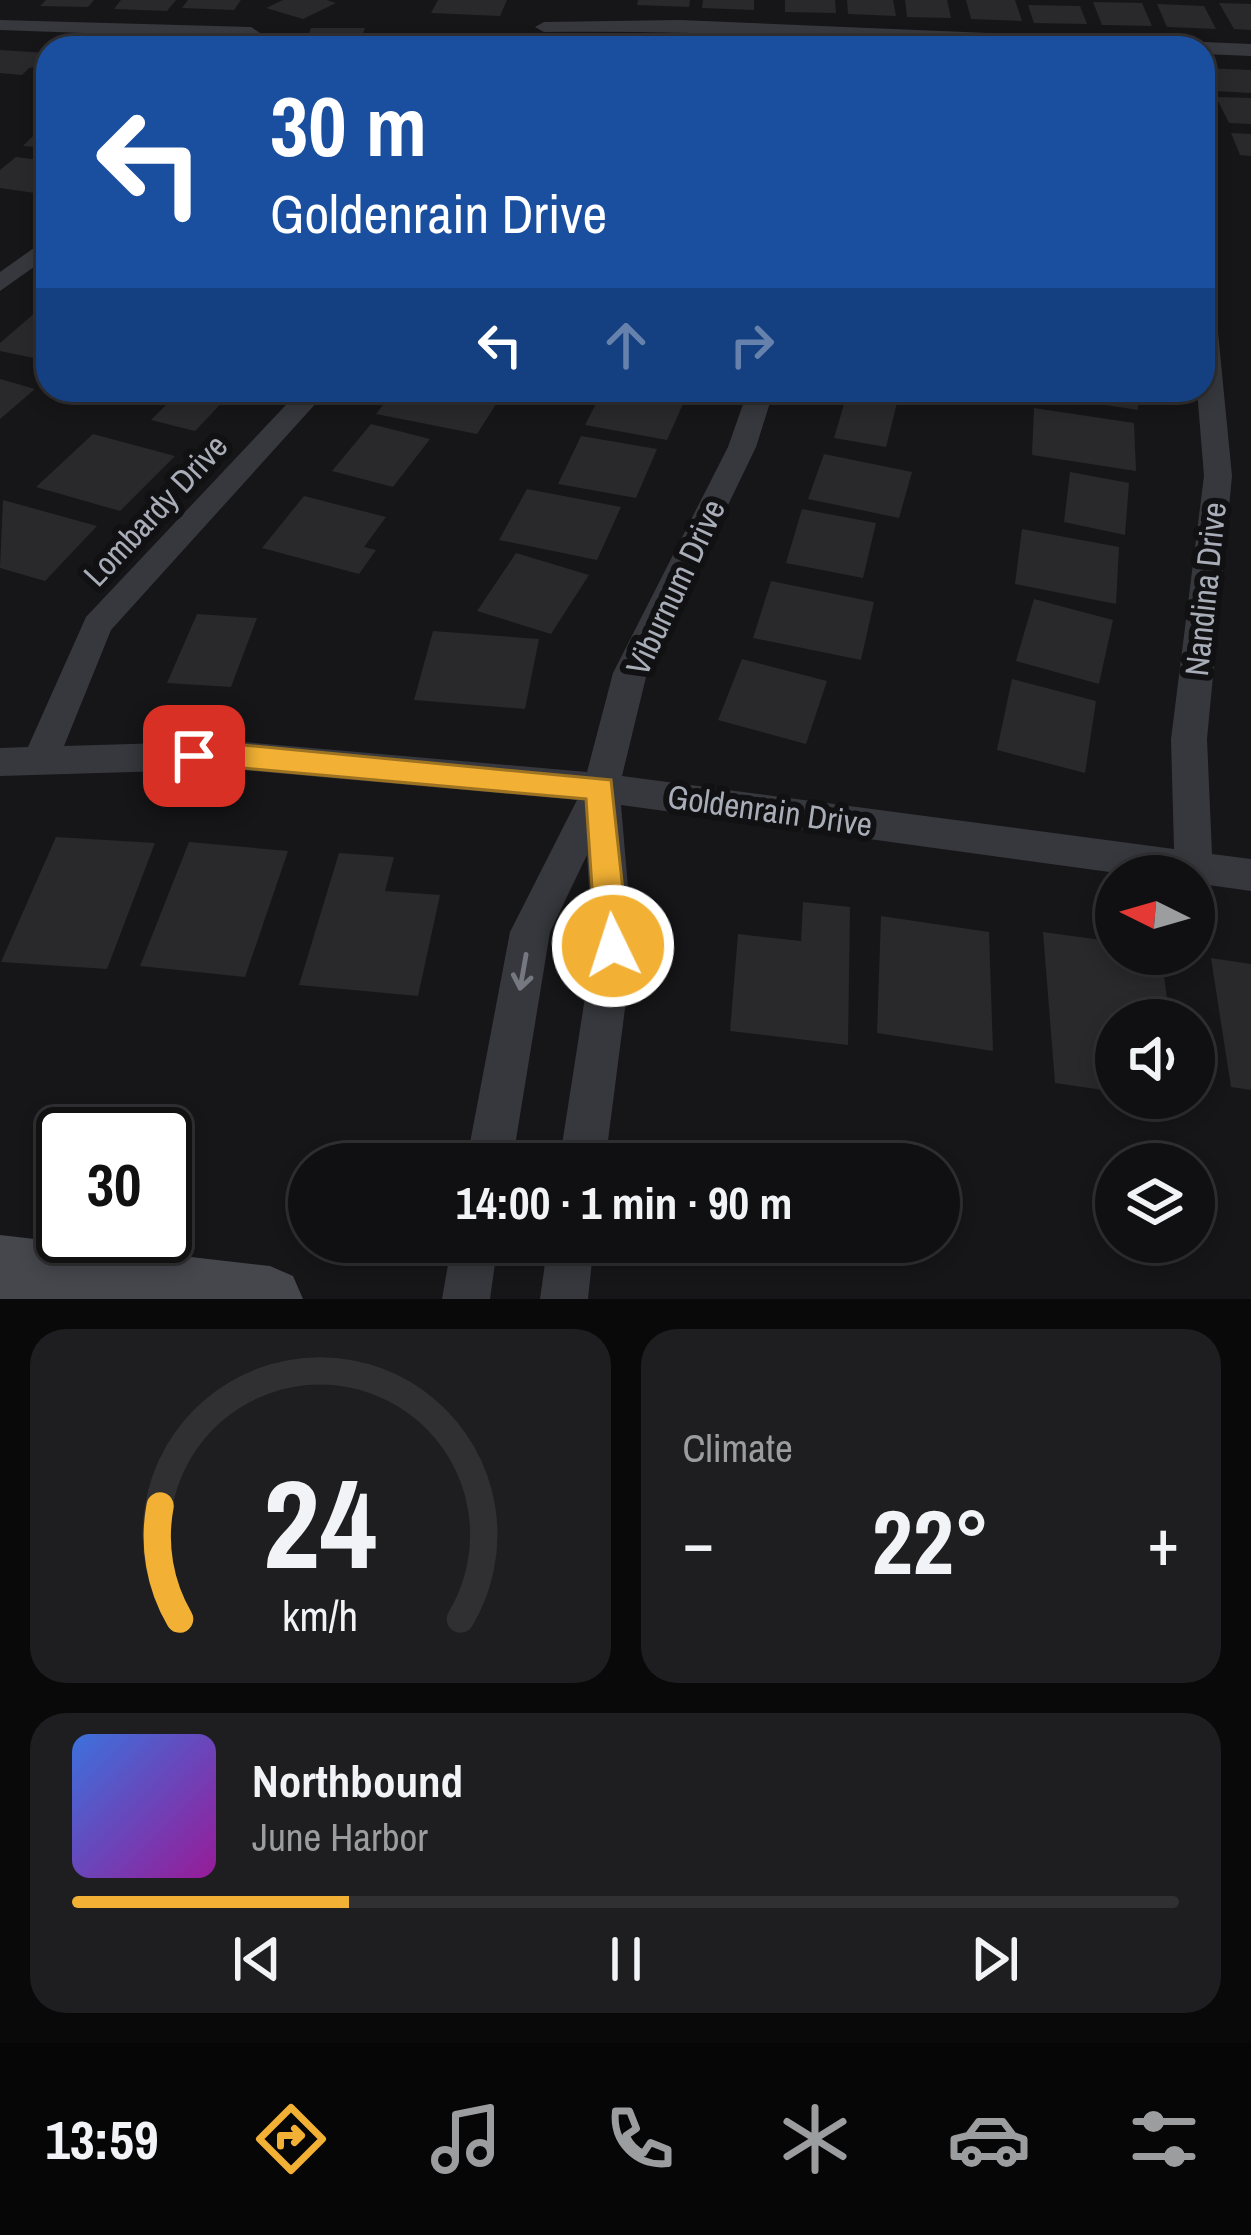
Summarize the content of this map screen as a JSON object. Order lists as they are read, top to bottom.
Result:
{
  "streets": {
    "street": [
      "Lombardy Drive",
      "Viburnum Drive",
      "Nandina Drive",
      "Goldenrain Drive"
    ]
  },
  "crossings": [
    ["Lombardy Drive", "Goldenrain Drive"],
    ["Viburnum Drive", "Goldenrain Drive"]
  ],
  "north": "left",
  "page": {
    "turn": ["30 m", "Goldenrain Drive"],
    "limit": "30",
    "trip": "14:00 · 1 min · 90 m",
    "tile": "Climate",
    "heat": ["−", "22°", "+"],
    "song": ["Northbound", "June Harbor"],
    "tabs": "13:59",
    "gauge": ["24", "km/h"]
  }
}
